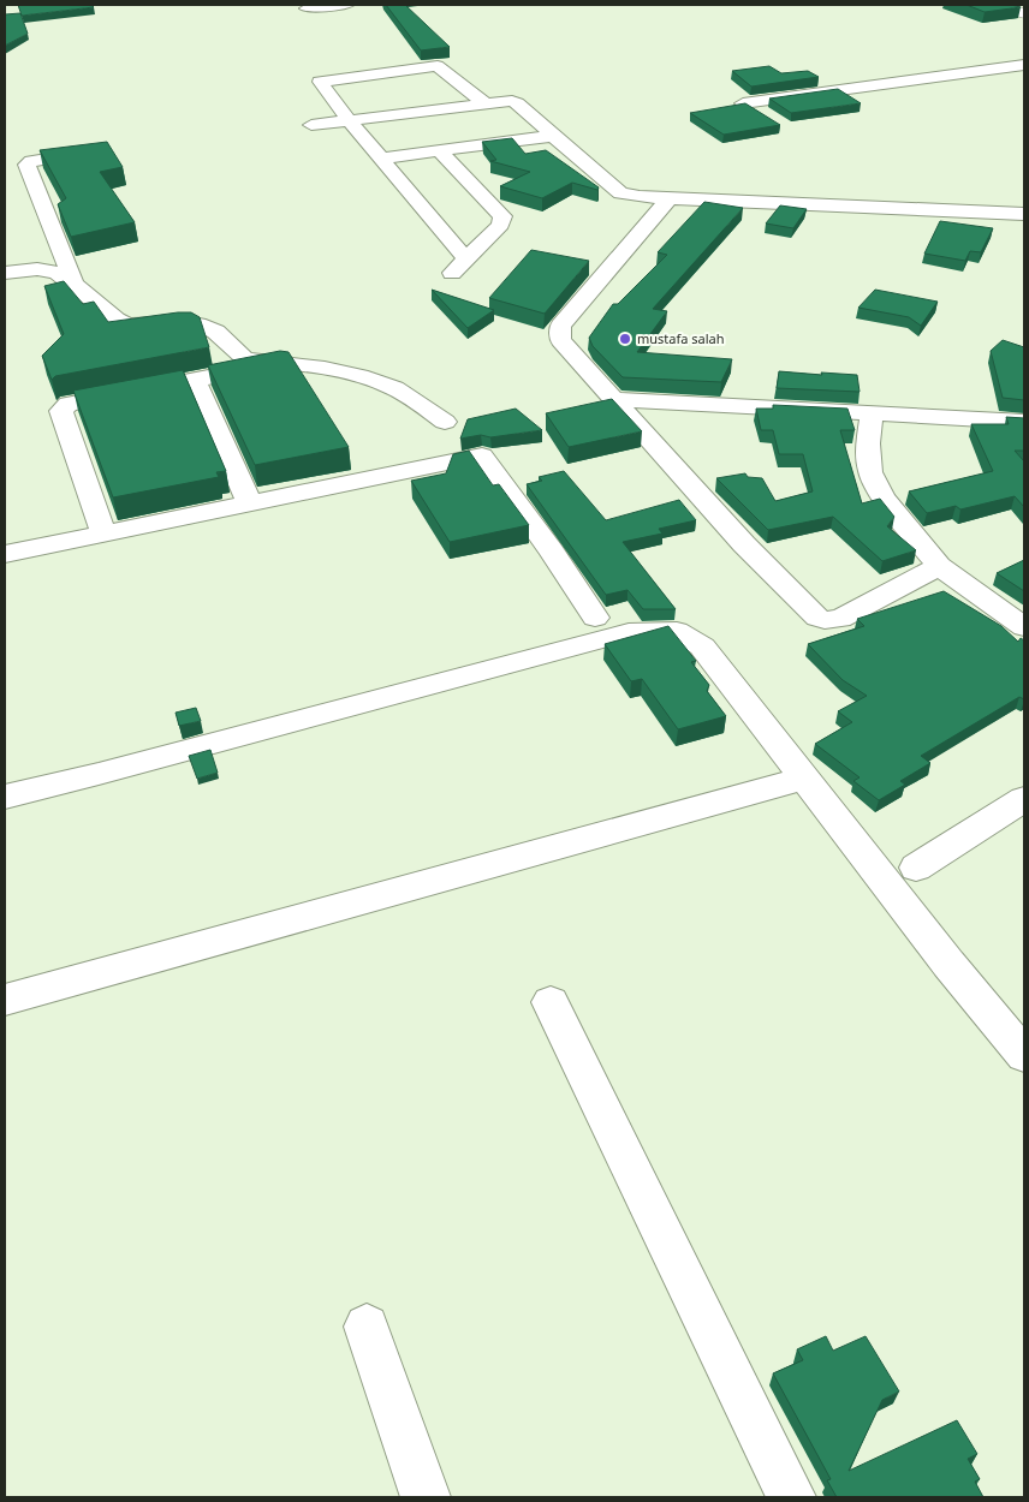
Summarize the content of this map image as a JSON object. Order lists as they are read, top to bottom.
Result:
{
  "places": ["mustafa salah"]
}
